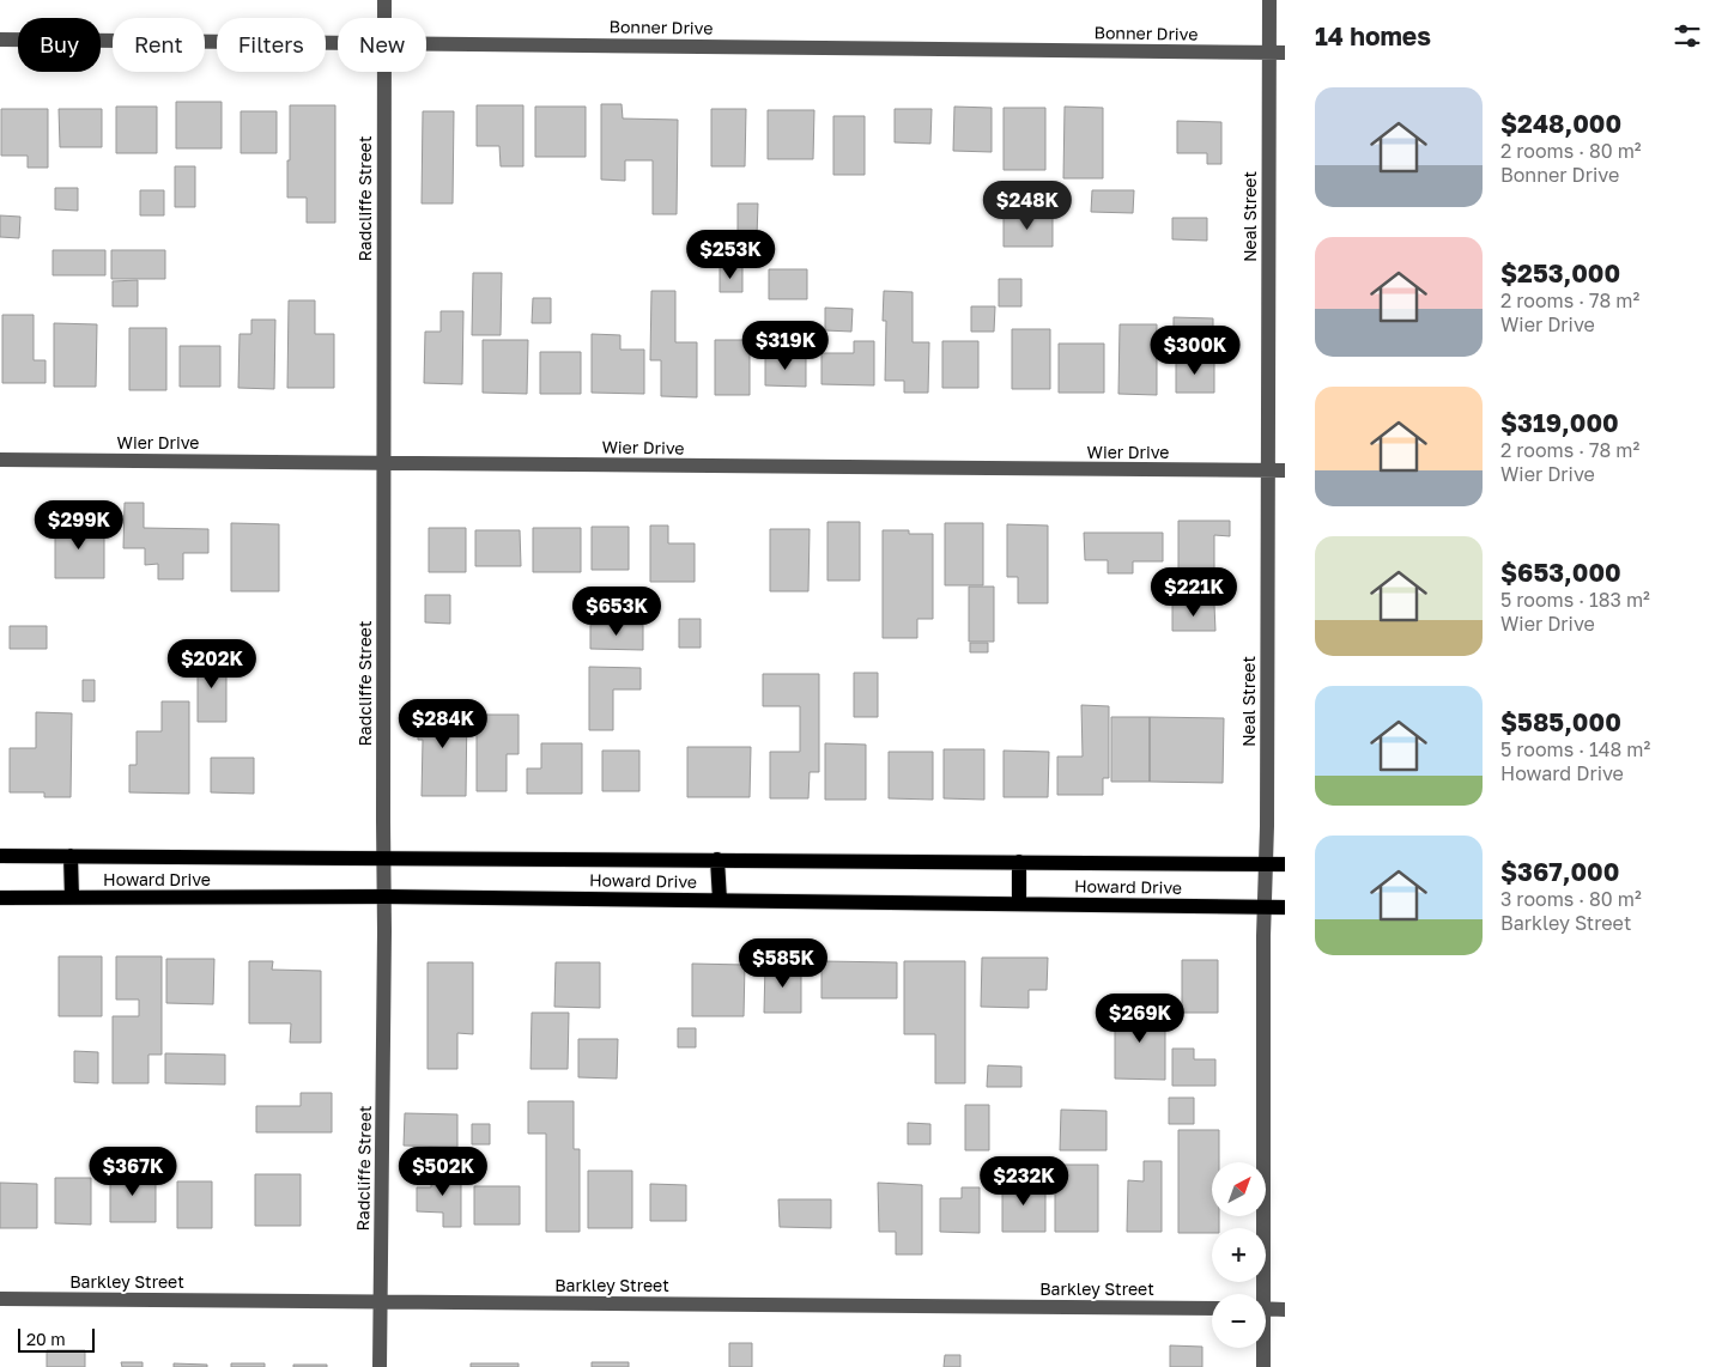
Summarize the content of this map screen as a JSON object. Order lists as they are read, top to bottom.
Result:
{
  "streets": {
    "main road": ["Howard Drive"],
    "street": [
      "Bonner Drive",
      "Radcliffe Street",
      "Neal Street",
      "Wier Drive",
      "Barkley Street"
    ]
  },
  "crossings": [
    ["Bonner Drive", "Neal Street"],
    ["Radcliffe Street", "Wier Drive"],
    ["Radcliffe Street", "Howard Drive"],
    ["Radcliffe Street", "Barkley Street"],
    ["Neal Street", "Wier Drive"],
    ["Neal Street", "Howard Drive"]
  ],
  "scale_bar": "20 m",
  "north": "top right",
  "page": {
    "heading": "14 homes",
    "chip": [
      "Buy",
      "Rent",
      "Filters",
      "New"
    ],
    "list": [
      {
        "name": "$248,000",
        "note": "2 rooms · 80 m² · Bonner Drive"
      },
      {
        "name": "$253,000",
        "note": "2 rooms · 78 m² · Wier Drive"
      },
      {
        "name": "$319,000",
        "note": "2 rooms · 78 m² · Wier Drive"
      },
      {
        "name": "$653,000",
        "note": "5 rooms · 183 m² · Wier Drive"
      },
      {
        "name": "$585,000",
        "note": "5 rooms · 148 m² · Howard Drive"
      },
      {
        "name": "$367,000",
        "note": "3 rooms · 80 m² · Barkley Street"
      }
    ],
    "price": [
      "$248K",
      "$253K",
      "$319K",
      "$300K",
      "$299K",
      "$221K",
      "$653K",
      "$202K",
      "$284K",
      "$585K",
      "$269K",
      "$367K",
      "$502K",
      "$232K"
    ],
    "map_buttons": ["+", "−"],
    "scale": "20 m"
  }
}
